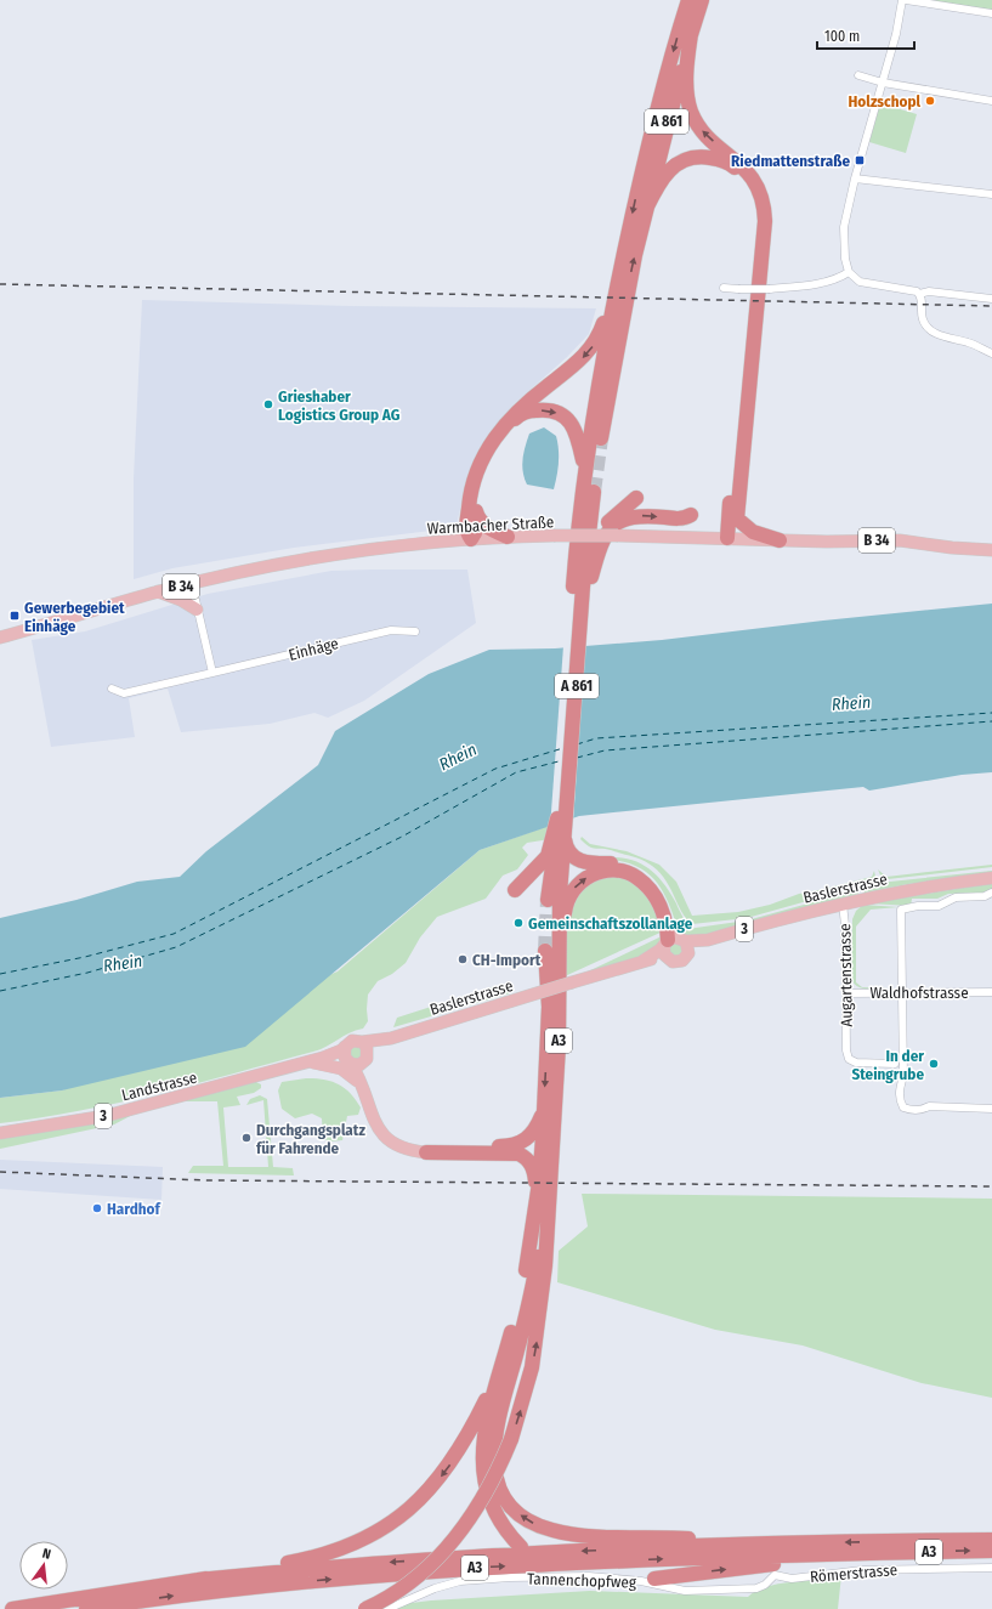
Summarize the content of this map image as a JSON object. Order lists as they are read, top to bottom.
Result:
{
  "streets": {
    "highway": ["A 861", "A3"],
    "main road": [
      "Warmbacher Straße",
      "B 34",
      "Baslerstrasse",
      "3",
      "Landstrasse"
    ],
    "street": [
      "Einhäge",
      "Augartenstrasse",
      "Waldhofstrasse",
      "Römerstrasse",
      "Tannenchopfweg"
    ]
  },
  "crossings": [
    ["A 861", "A3"],
    ["Baslerstrasse", "Augartenstrasse"],
    ["Baslerstrasse", "A3"],
    ["Baslerstrasse", "Landstrasse"],
    ["Augartenstrasse", "Waldhofstrasse"],
    ["Römerstrasse", "Tannenchopfweg"]
  ],
  "water": ["Rhein"],
  "places": {
    "other": [
      "Holzschopl",
      "Grieshaber Logistics Group AG",
      "Gemeinschaftszollanlage",
      "CH-Import",
      "In der Steingrube",
      "Durchgangsplatz für Fahrende",
      "Hardhof"
    ],
    "transit": ["Riedmattenstraße", "Gewerbegebiet Einhäge"]
  },
  "scale_bar": "100 m",
  "north": "top"
}
